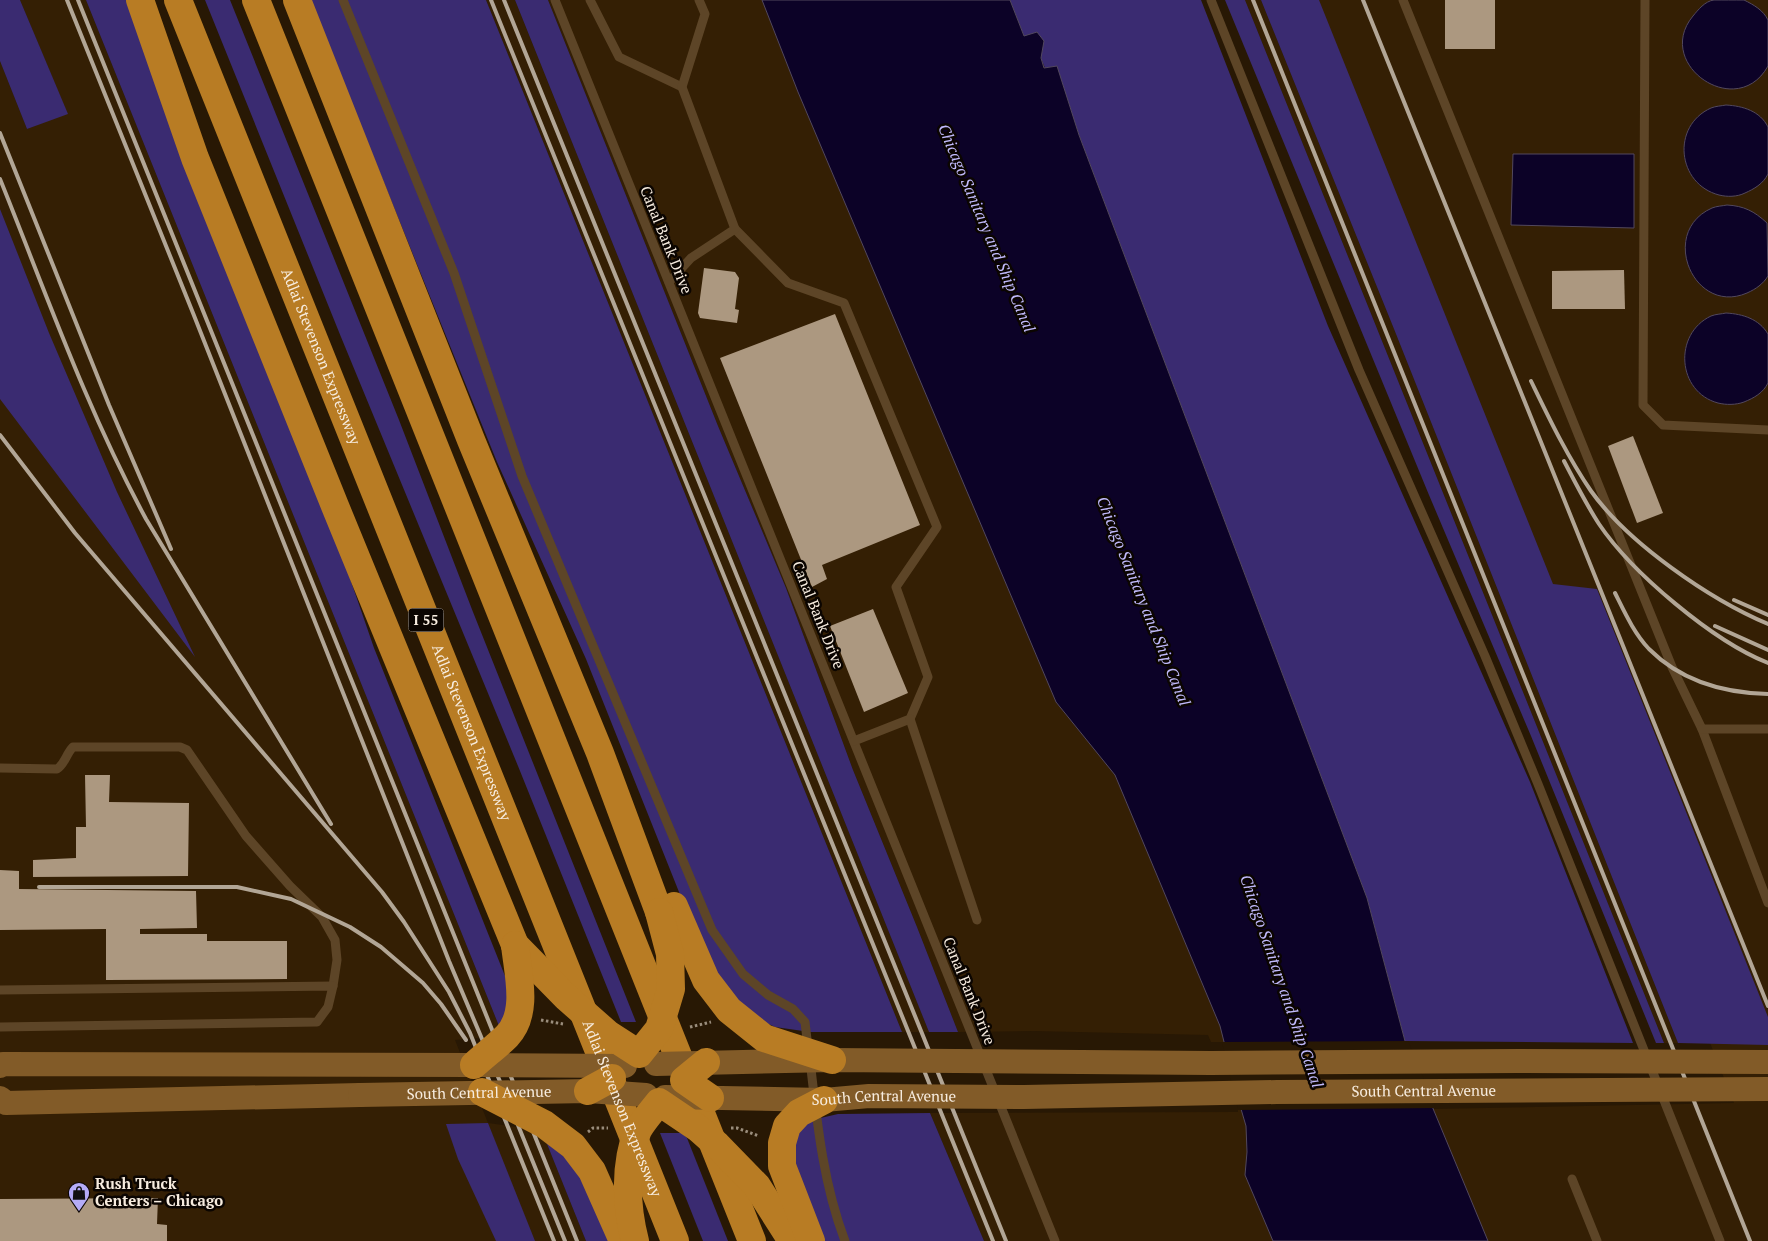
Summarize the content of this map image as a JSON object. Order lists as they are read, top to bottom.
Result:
{
  "streets": {
    "highway": ["Adlai Stevenson Expressway", "I 55"],
    "main road": ["South Central Avenue"],
    "lane": ["Canal Bank Drive"]
  },
  "water": ["Chicago Sanitary and Ship Canal"],
  "places": {
    "shop": ["Rush Truck Centers – Chicago"]
  }
}
